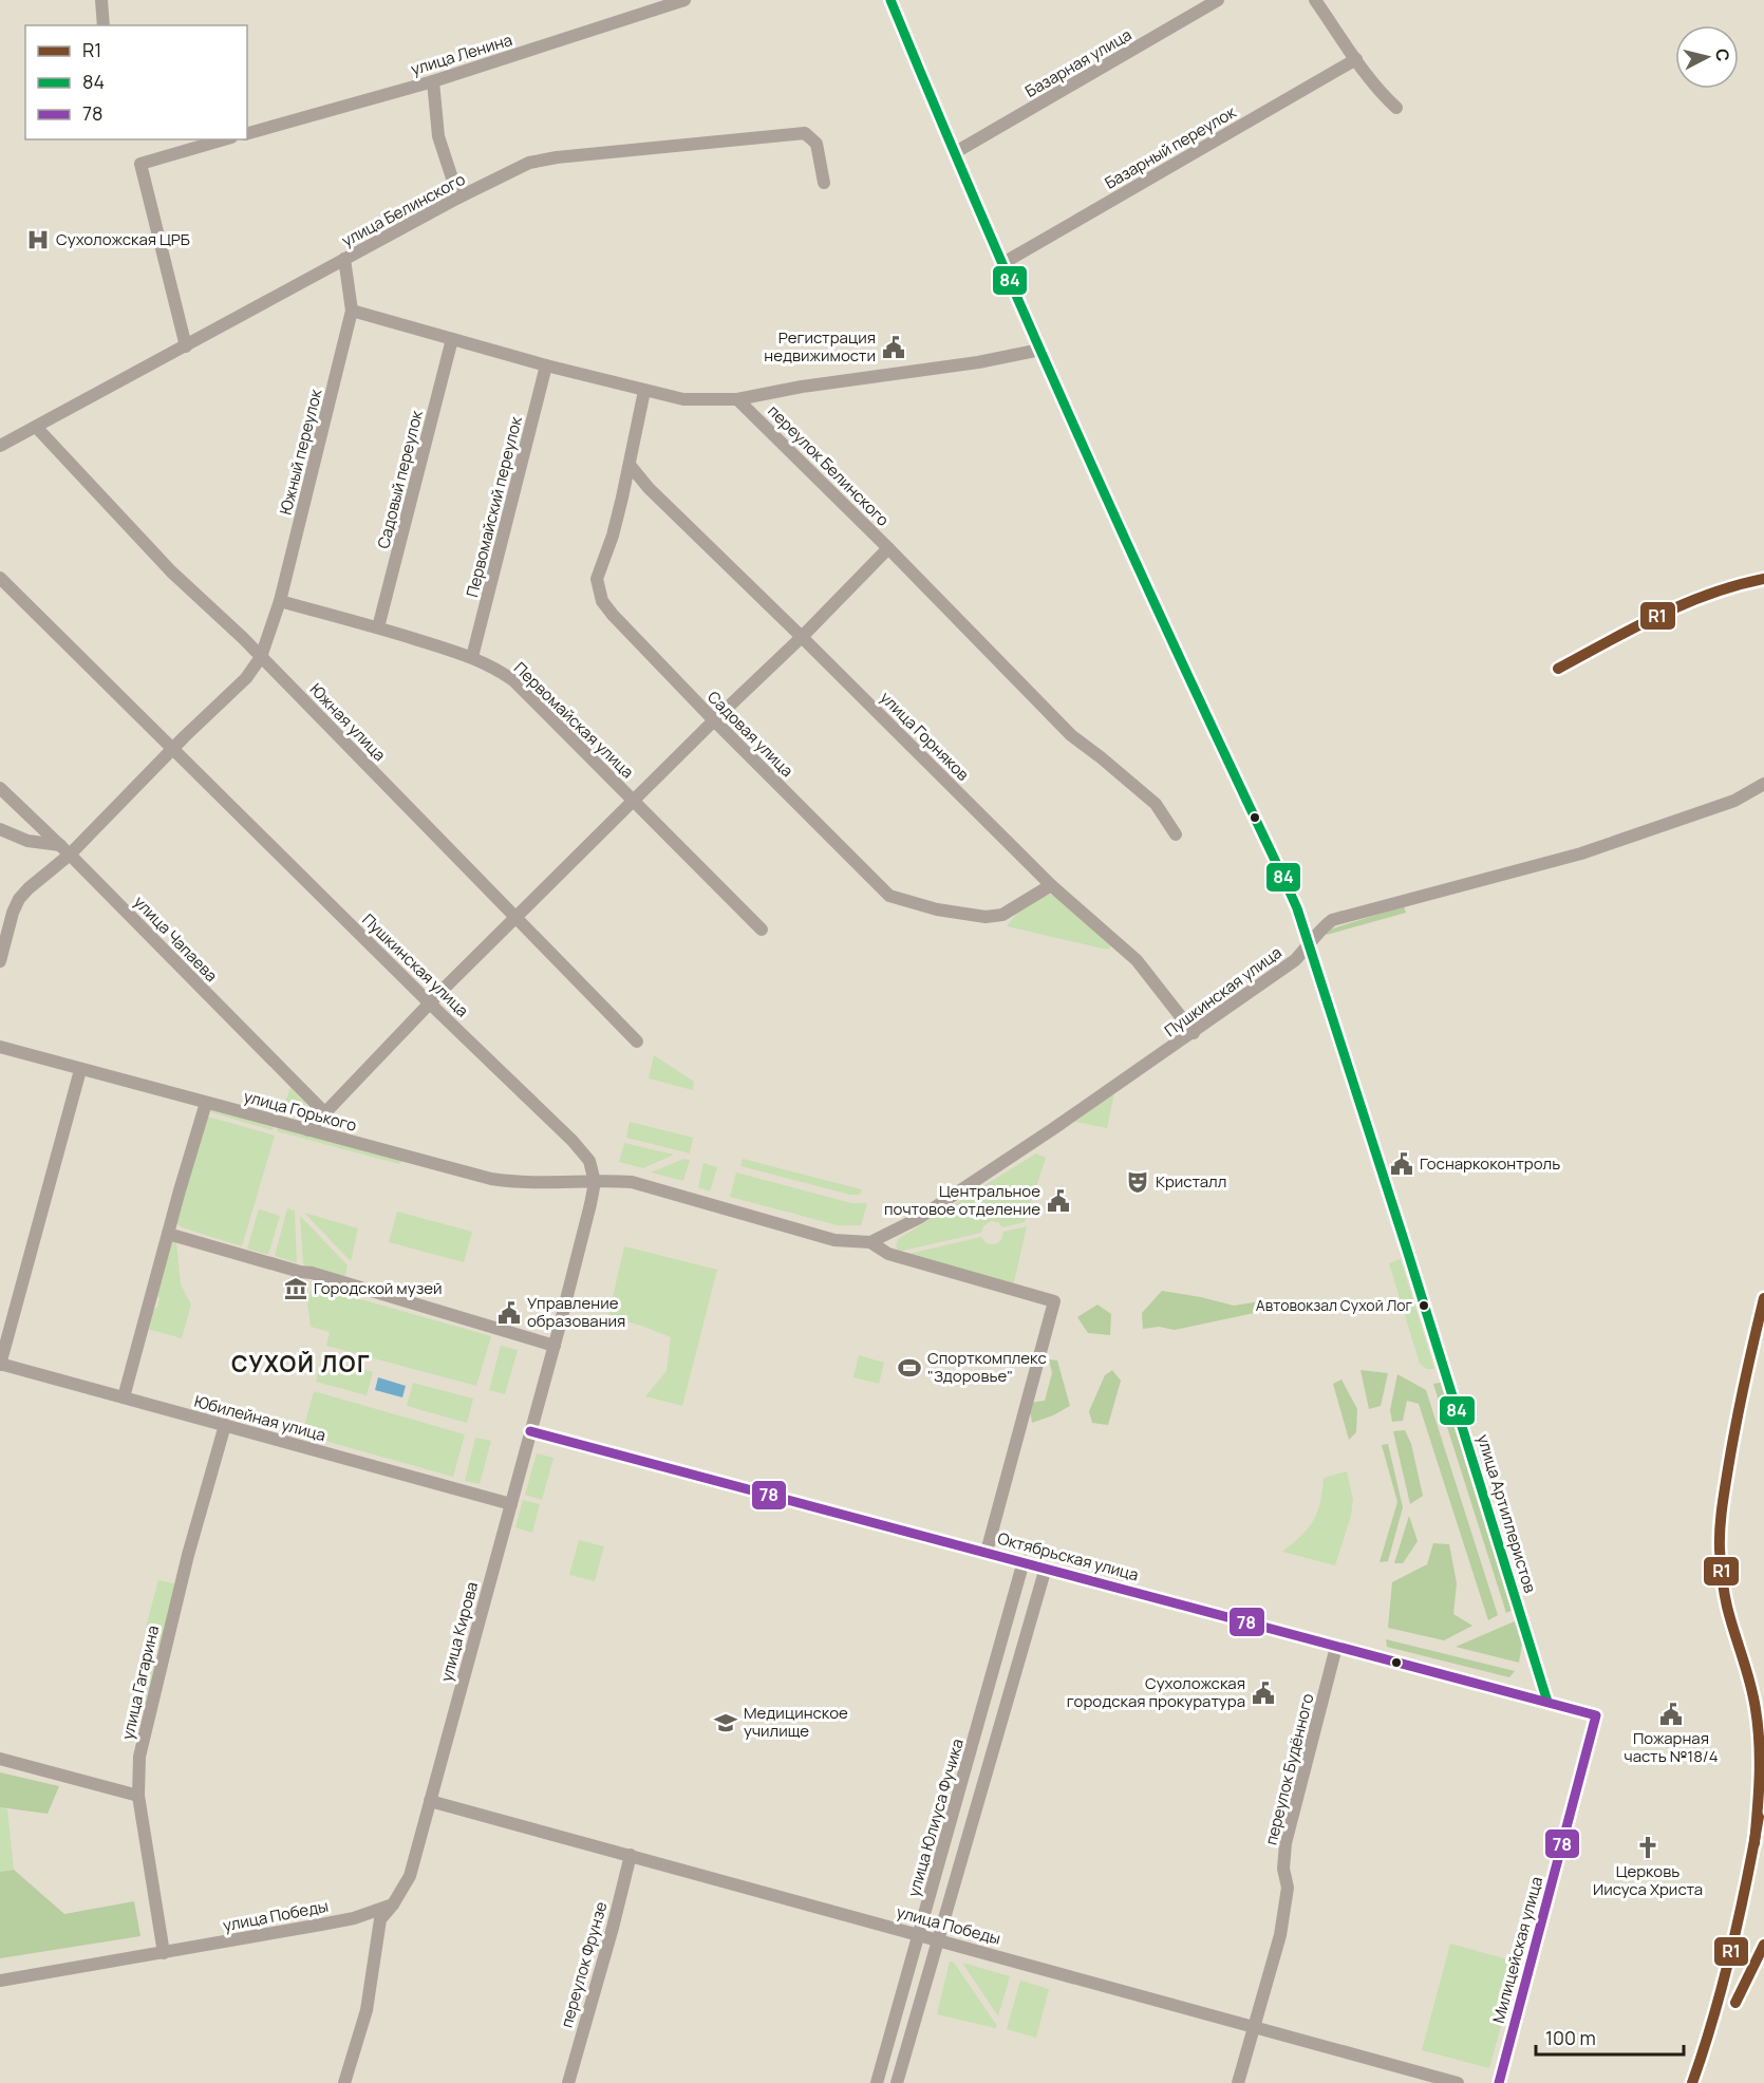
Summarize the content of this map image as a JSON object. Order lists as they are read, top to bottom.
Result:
{
  "streets": {
    "street": [
      "улица Ленина",
      "Базарная улица",
      "Базарный переулок",
      "улица Белинского",
      "Южный переулок",
      "переулок Белинского",
      "Садовый переулок",
      "Первомайский переулок",
      "Первомайская улица",
      "Южная улица",
      "Садовая улица",
      "улица Горняков",
      "улица Чапаева",
      "Пушкинская улица",
      "улица Горького",
      "Юбилейная улица",
      "улица Артиллеристов",
      "Октябрьская улица",
      "улица Кирова",
      "улица Гагарина",
      "переулок Будённого",
      "улица Юлиуса Фучика",
      "улица Победы",
      "Милицейская улица",
      "переулок Фрунзе"
    ]
  },
  "crossings": [
    ["Базарная улица", "улица Артиллеристов"],
    ["Базарный переулок", "улица Артиллеристов"],
    ["улица Белинского", "Южная улица"],
    ["Южный переулок", "Первомайская улица"],
    ["Южный переулок", "Южная улица"],
    ["Южный переулок", "улица Чапаева"],
    ["Южный переулок", "Пушкинская улица"],
    ["Садовый переулок", "Первомайская улица"],
    ["Первомайский переулок", "Первомайская улица"],
    ["Садовая улица", "улица Горняков"],
    ["улица Горняков", "Пушкинская улица"],
    ["Пушкинская улица", "улица Горького"],
    ["Пушкинская улица", "улица Артиллеристов"],
    ["Пушкинская улица", "Октябрьская улица"],
    ["Пушкинская улица", "улица Кирова"],
    ["улица Горького", "улица Кирова"],
    ["Юбилейная улица", "улица Кирова"],
    ["Юбилейная улица", "улица Гагарина"],
    ["улица Артиллеристов", "Октябрьская улица"],
    ["Октябрьская улица", "улица Кирова"],
    ["Октябрьская улица", "переулок Будённого"],
    ["Октябрьская улица", "улица Юлиуса Фучика"],
    ["Октябрьская улица", "Милицейская улица"],
    ["улица Кирова", "улица Победы"],
    ["улица Гагарина", "улица Победы"],
    ["переулок Будённого", "улица Победы"],
    ["улица Юлиуса Фучика", "улица Победы"],
    ["улица Победы", "переулок Фрунзе"]
  ],
  "districts": ["СУХОЙ ЛОГ"],
  "places": {
    "hospital": ["Сухоложская ЦРБ"],
    "public building": [
      "Регистрация недвижимости",
      "Госнаркоконтроль",
      "Центральное почтовое отделение",
      "Управление образования",
      "Сухоложская городская прокуратура",
      "Пожарная часть №18/4"
    ],
    "theatre": ["Кристалл"],
    "museum": ["Городской музей"],
    "other": ["Автовокзал Сухой Лог"],
    "sports": ["Спорткомплекс \"Здоровье\""],
    "school or university": ["Медицинское училище"],
    "church": ["Церковь Иисуса Христа"]
  },
  "lines": ["transit line 84", "transit line R1", "transit line 78"],
  "legend": ["R1", "84", "78"],
  "scale_bar": "100 m",
  "north": "right"
}
